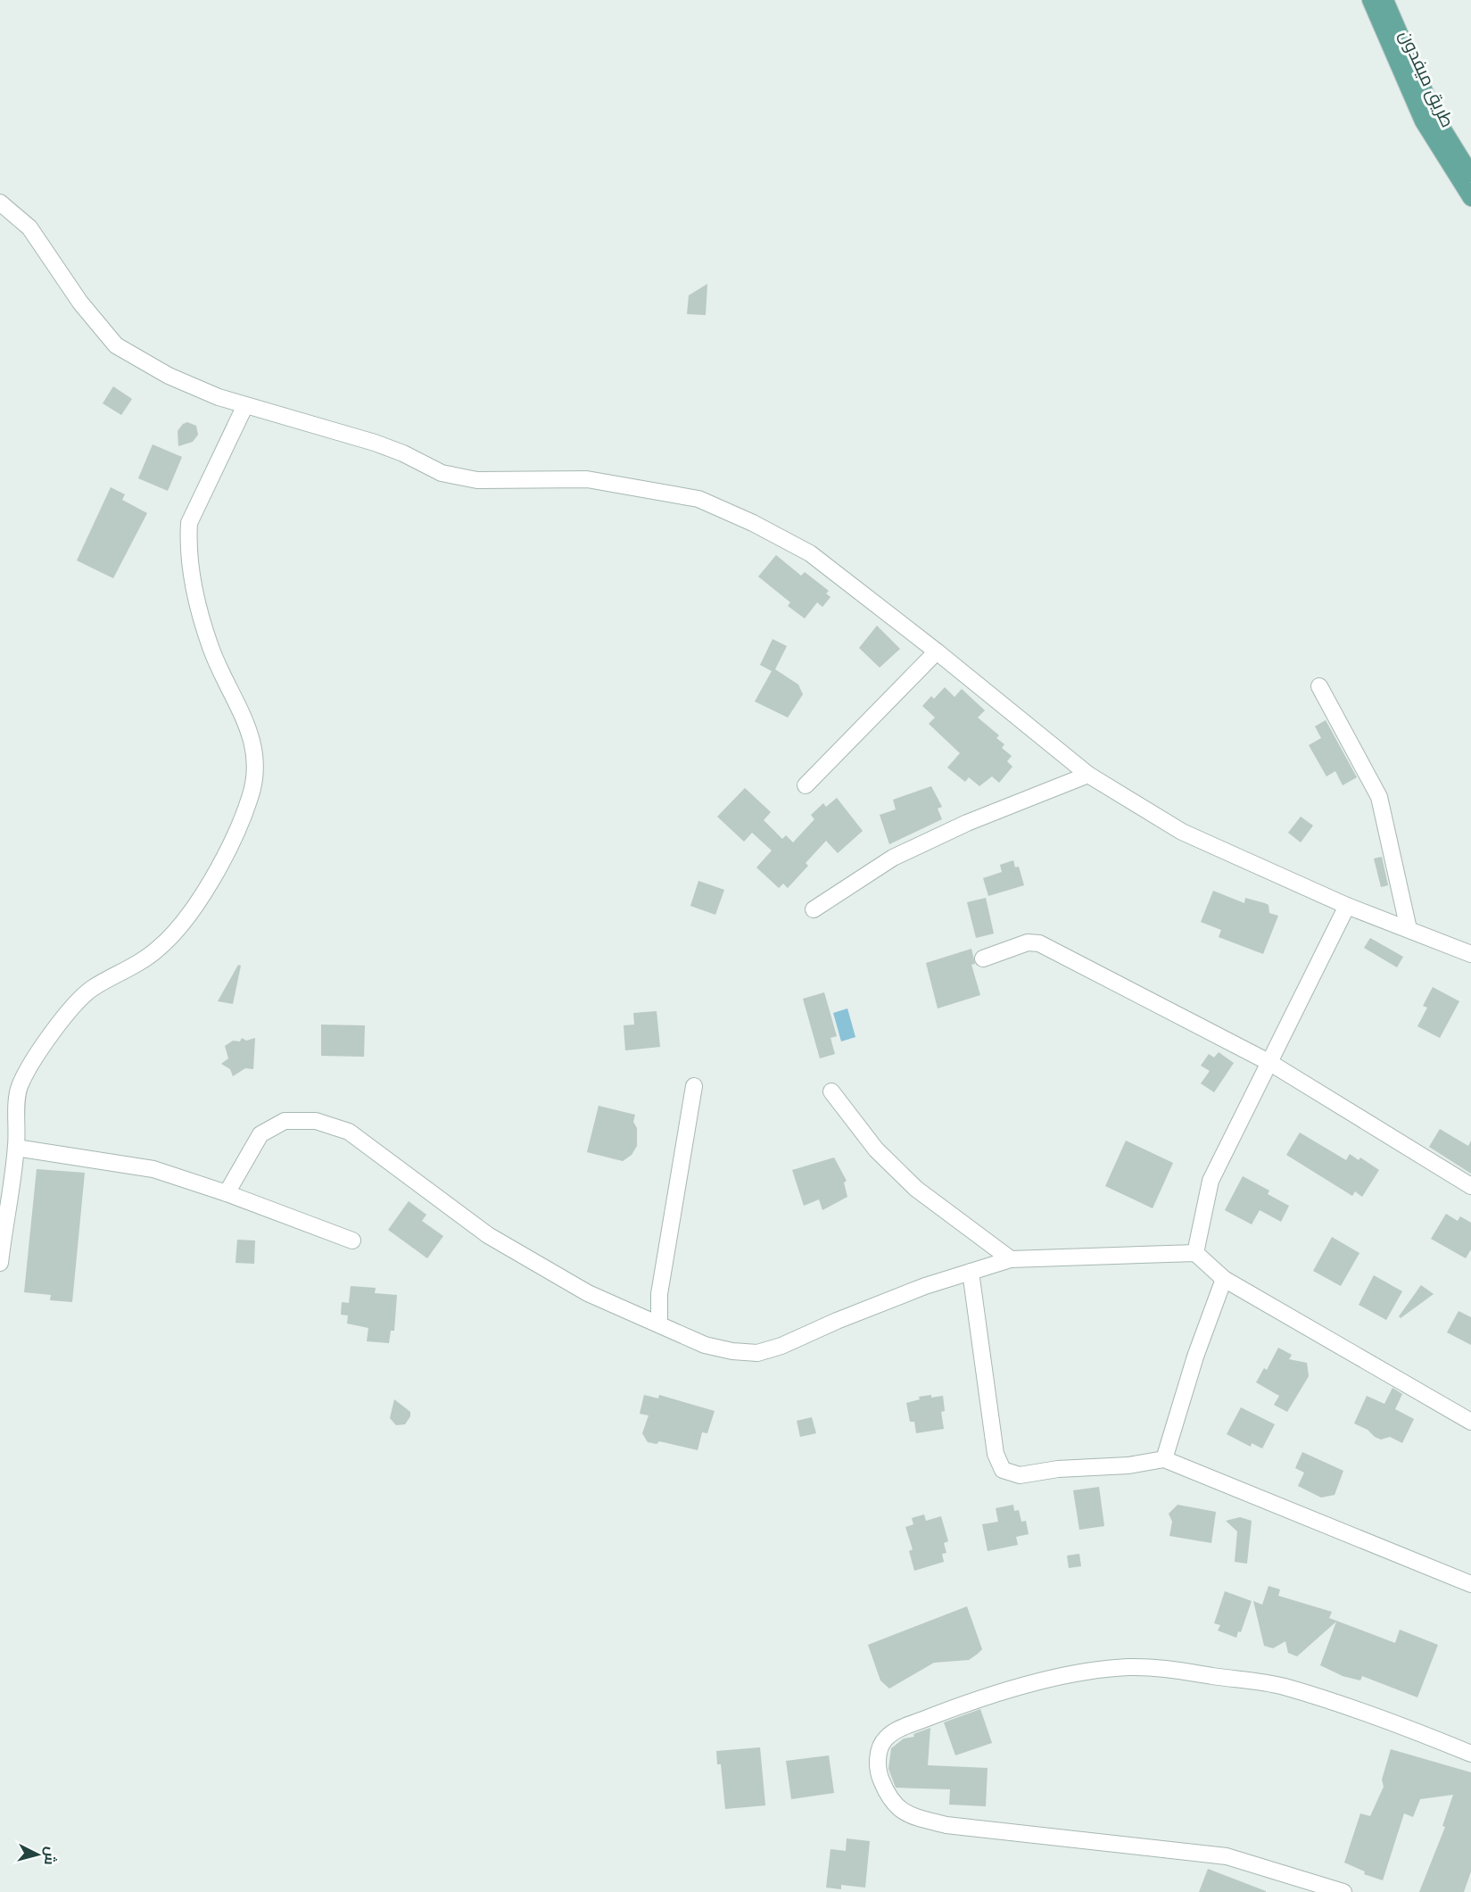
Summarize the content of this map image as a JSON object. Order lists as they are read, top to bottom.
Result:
{
  "streets": {
    "main road": ["طريق ميفدون"]
  },
  "north": "right"
}
